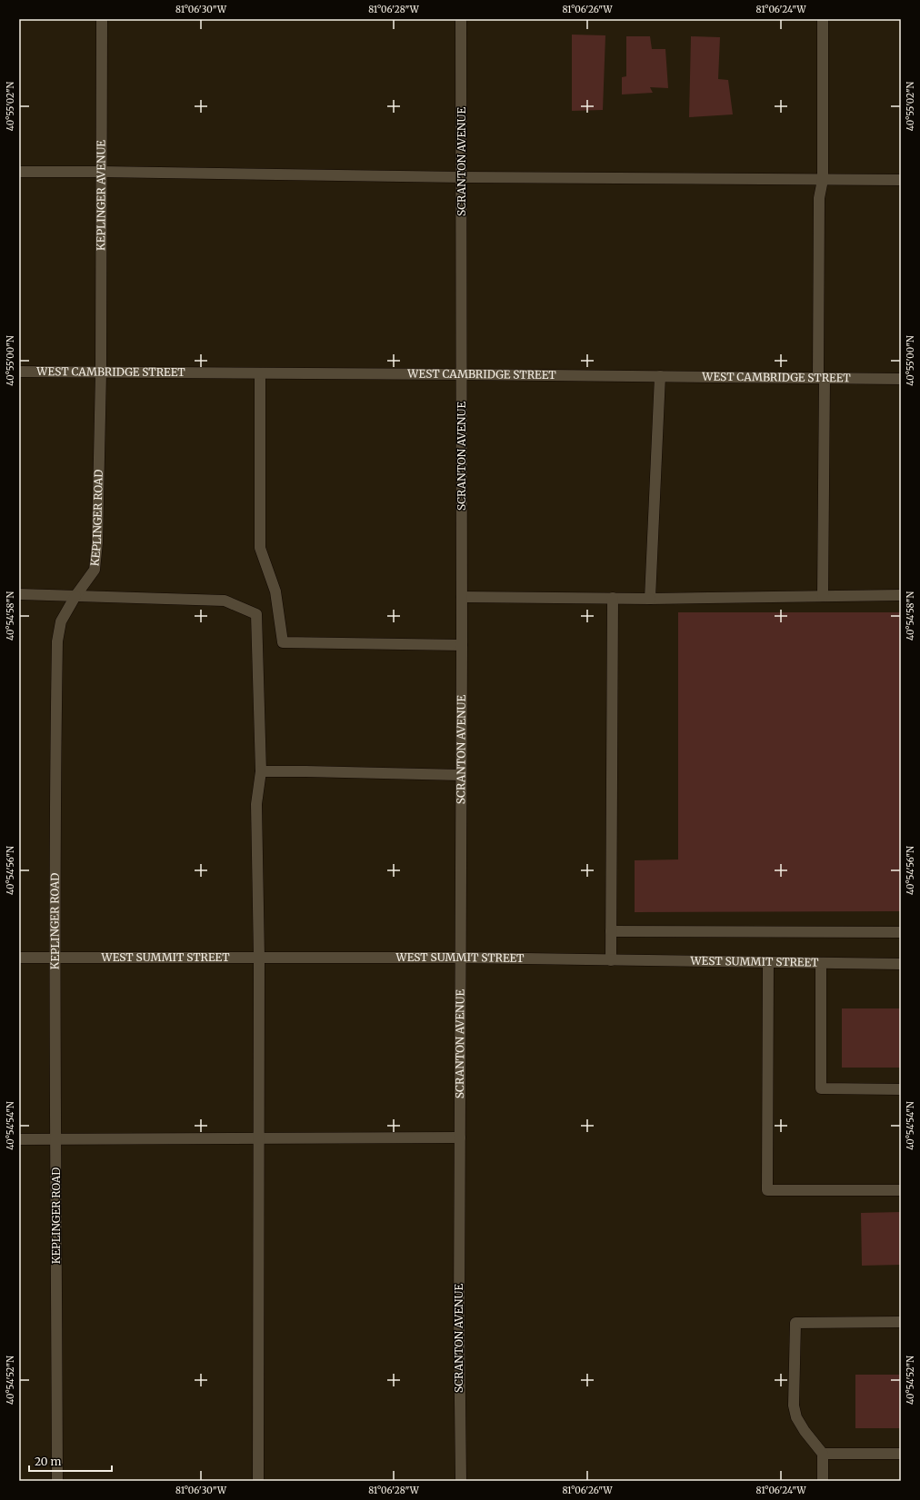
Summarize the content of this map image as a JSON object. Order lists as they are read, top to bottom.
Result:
{
  "streets": {
    "street": [
      "SCRANTON AVENUE",
      "KEPLINGER AVENUE",
      "WEST CAMBRIDGE STREET",
      "KEPLINGER ROAD",
      "WEST SUMMIT STREET"
    ]
  },
  "crossings": [
    ["SCRANTON AVENUE", "WEST CAMBRIDGE STREET"],
    ["SCRANTON AVENUE", "WEST SUMMIT STREET"],
    ["KEPLINGER AVENUE", "WEST CAMBRIDGE STREET"],
    ["KEPLINGER AVENUE", "KEPLINGER ROAD"],
    ["WEST CAMBRIDGE STREET", "KEPLINGER ROAD"],
    ["KEPLINGER ROAD", "WEST SUMMIT STREET"]
  ],
  "scale_bar": "20 m",
  "coordinates": [
    "81°06'30\"W",
    "81°06'28\"W",
    "81°06'26\"W",
    "81°06'24\"W",
    "40°55'02\"N",
    "40°55'00\"N",
    "40°54'58\"N",
    "40°54'56\"N",
    "40°54'54\"N",
    "40°54'52\"N"
  ]
}
